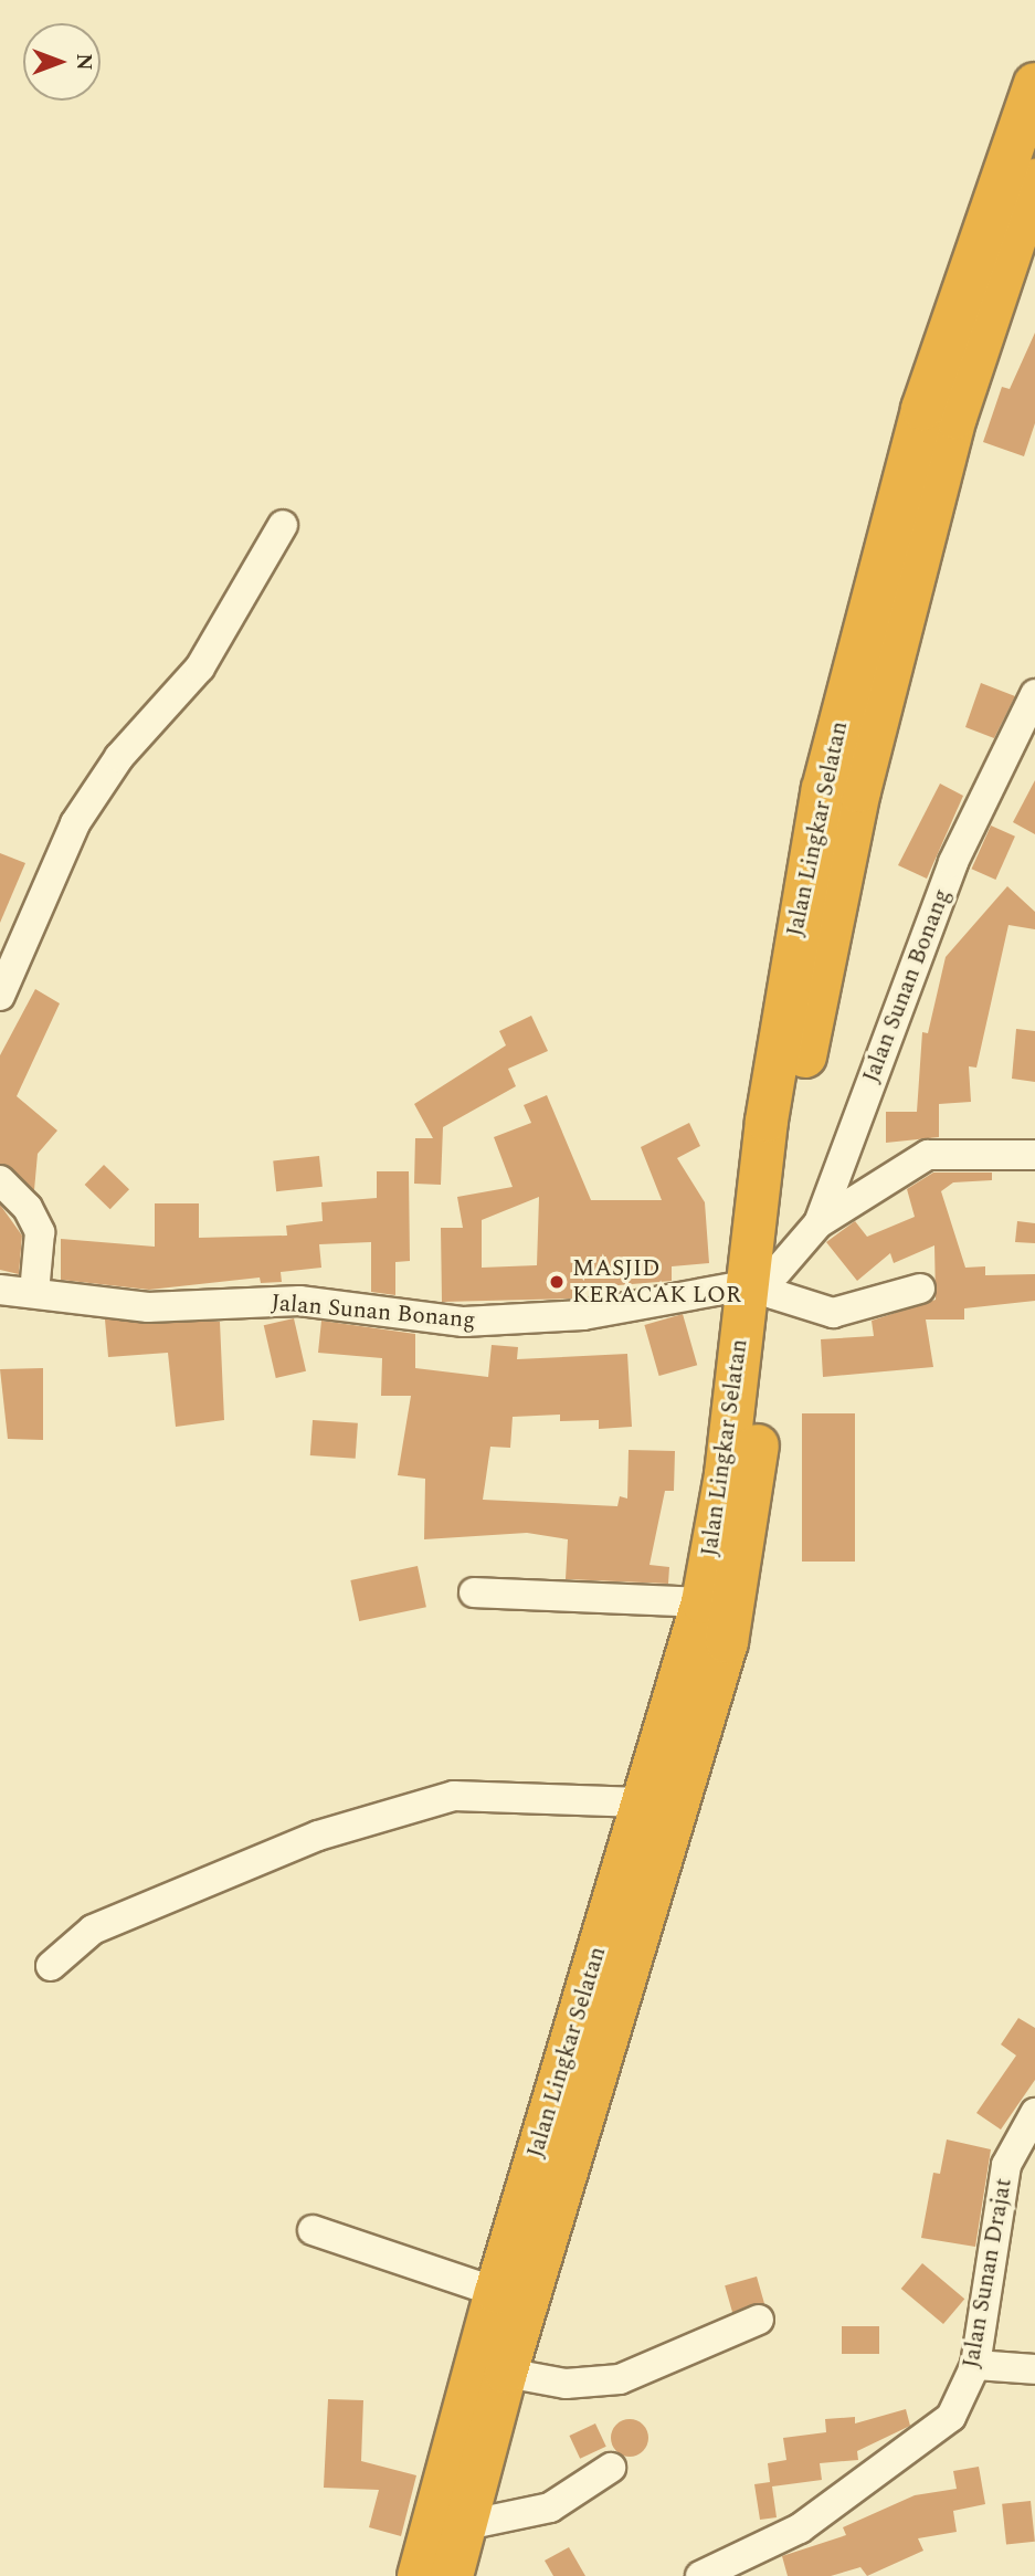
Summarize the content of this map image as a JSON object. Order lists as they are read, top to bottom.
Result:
{
  "streets": {
    "highway": ["Jalan Lingkar Selatan"],
    "street": ["Jalan Sunan Bonang", "Jalan Sunan Drajat"]
  },
  "crossings": [
    ["Jalan Lingkar Selatan", "Jalan Sunan Bonang"]
  ],
  "places": ["MASJID KERACAK LOR"],
  "north": "right"
}
